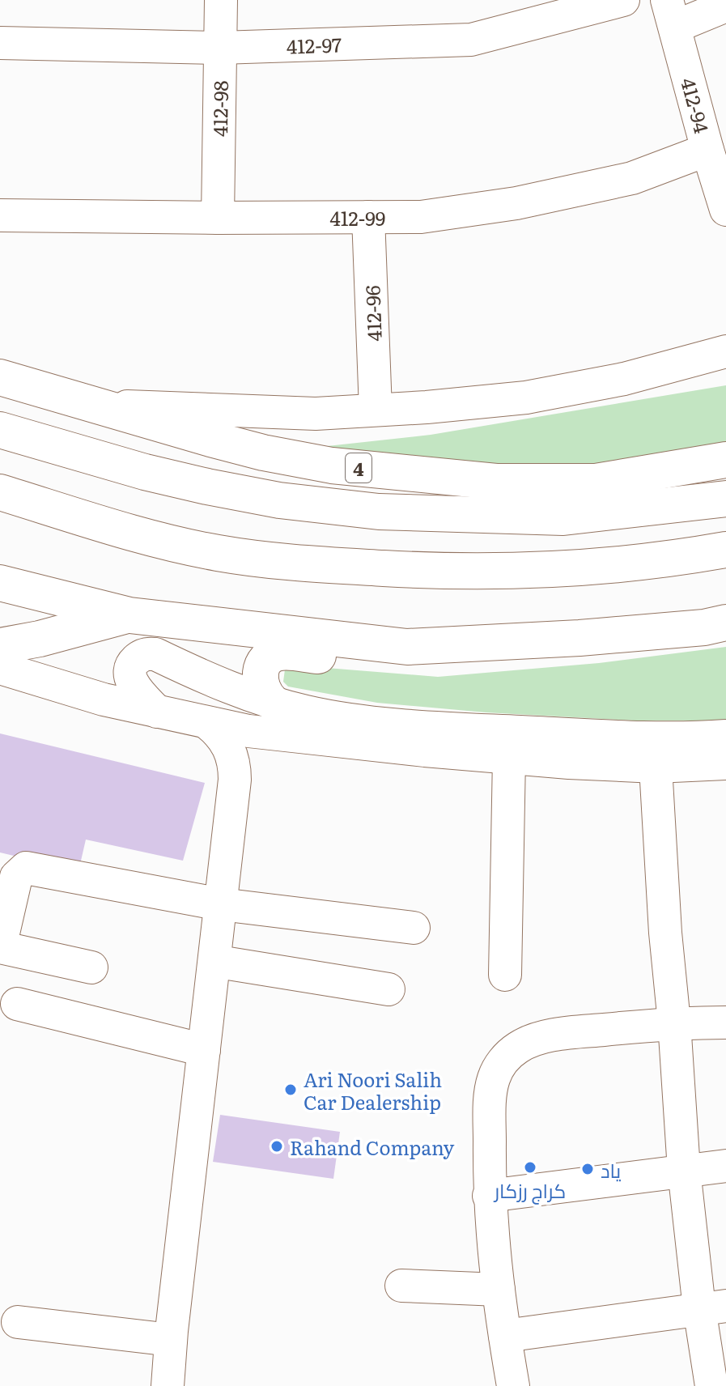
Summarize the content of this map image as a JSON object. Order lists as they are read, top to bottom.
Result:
{
  "streets": {
    "highway": ["4"],
    "street": [
      "412-97",
      "412-94",
      "412-98",
      "412-99",
      "412-96"
    ]
  },
  "crossings": [
    ["412-97", "412-98"],
    ["412-94", "412-99"],
    ["412-98", "412-99"],
    ["412-99", "412-96"]
  ],
  "places": [
    "Ari Noori Salih Car Dealership",
    "Rahand Company",
    "كراج رزكار",
    "ياد"
  ]
}
